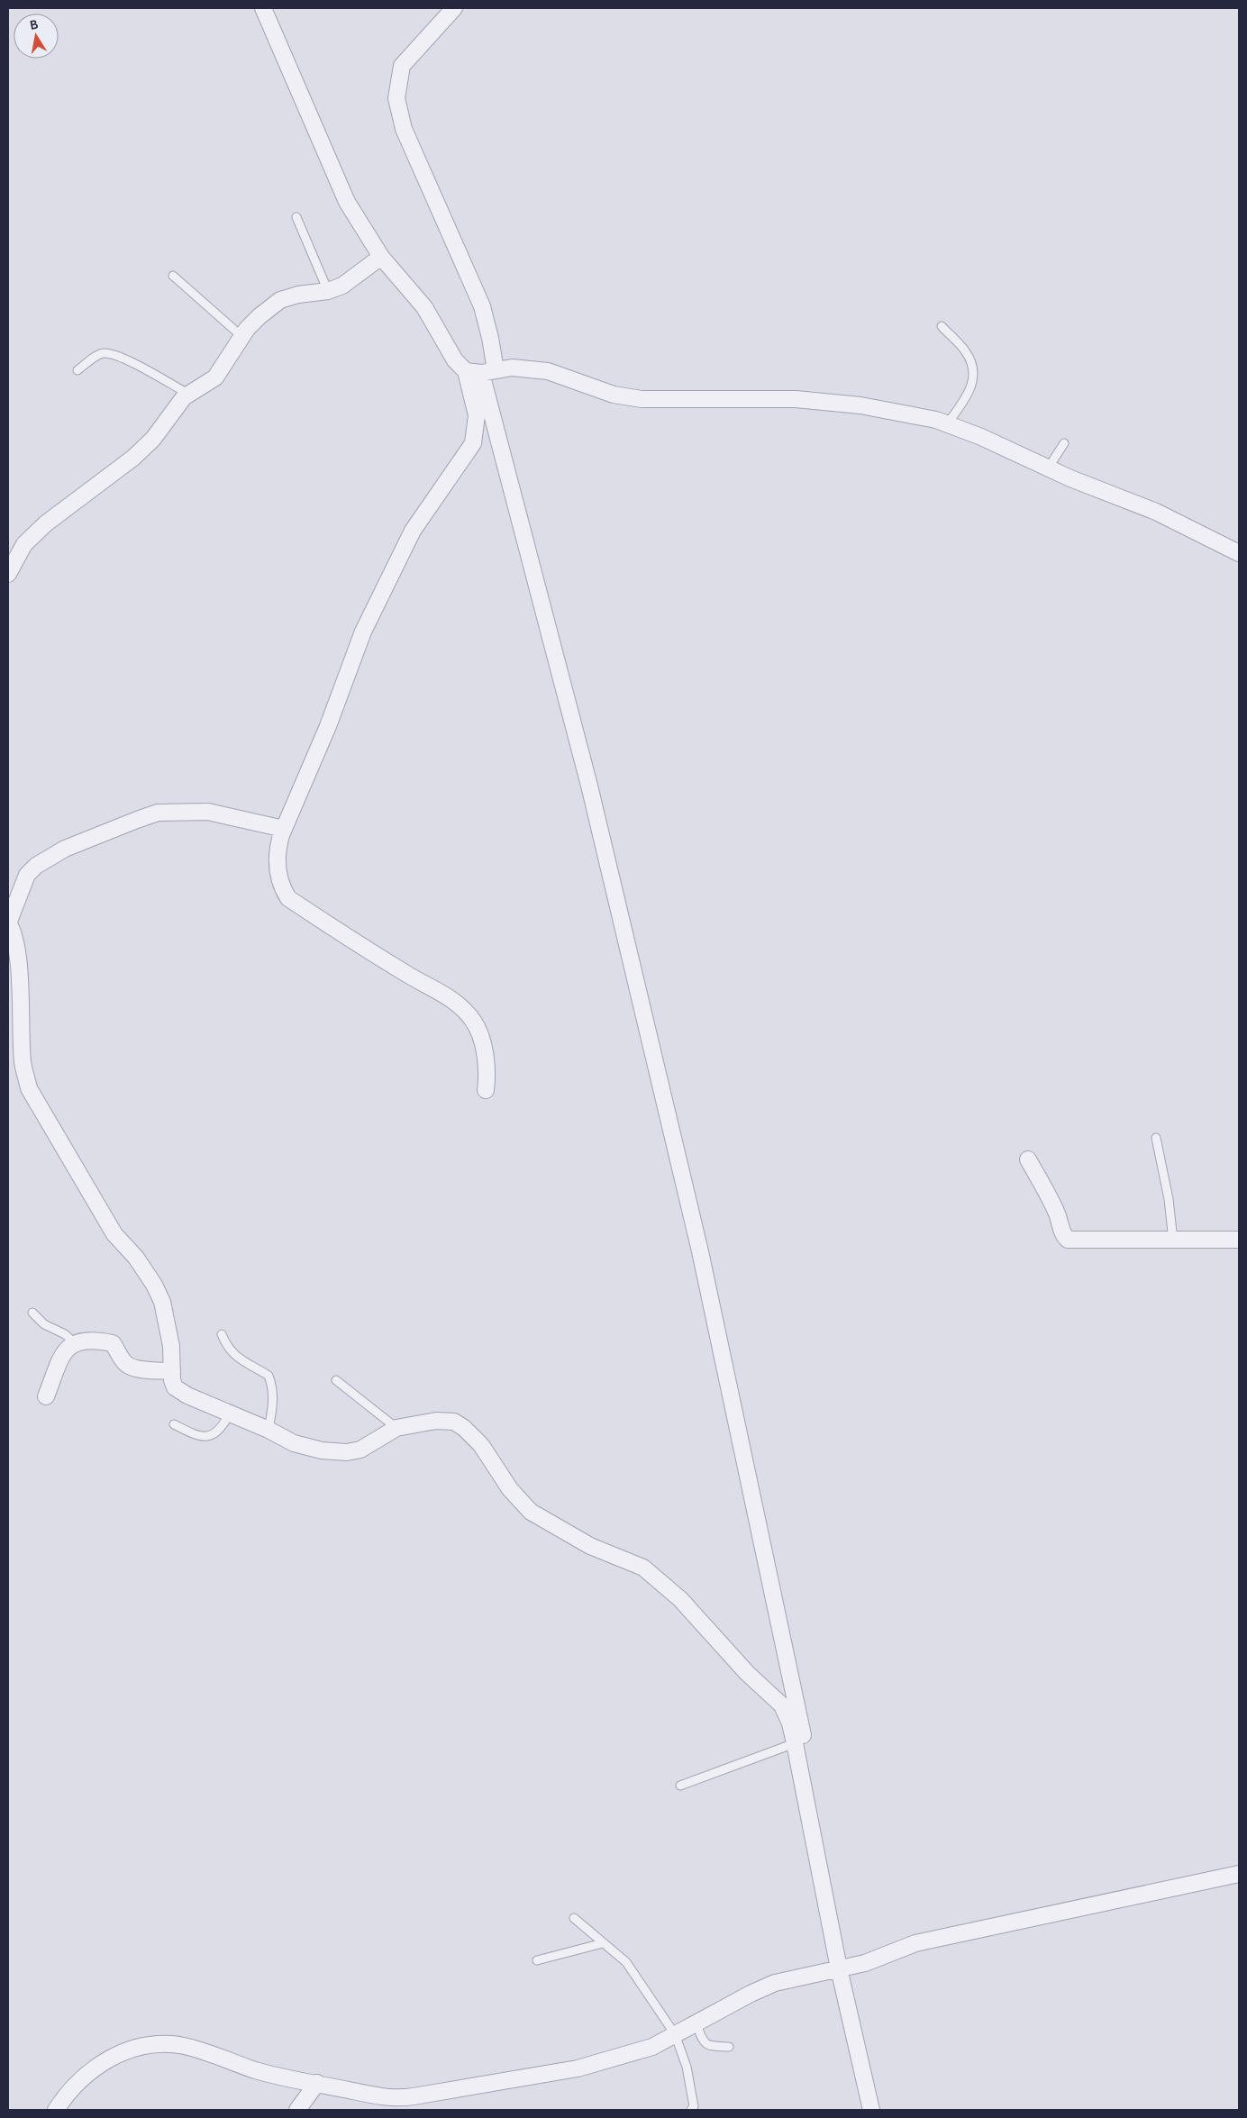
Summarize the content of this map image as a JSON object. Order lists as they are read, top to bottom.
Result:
{
  "north": "top"
}
